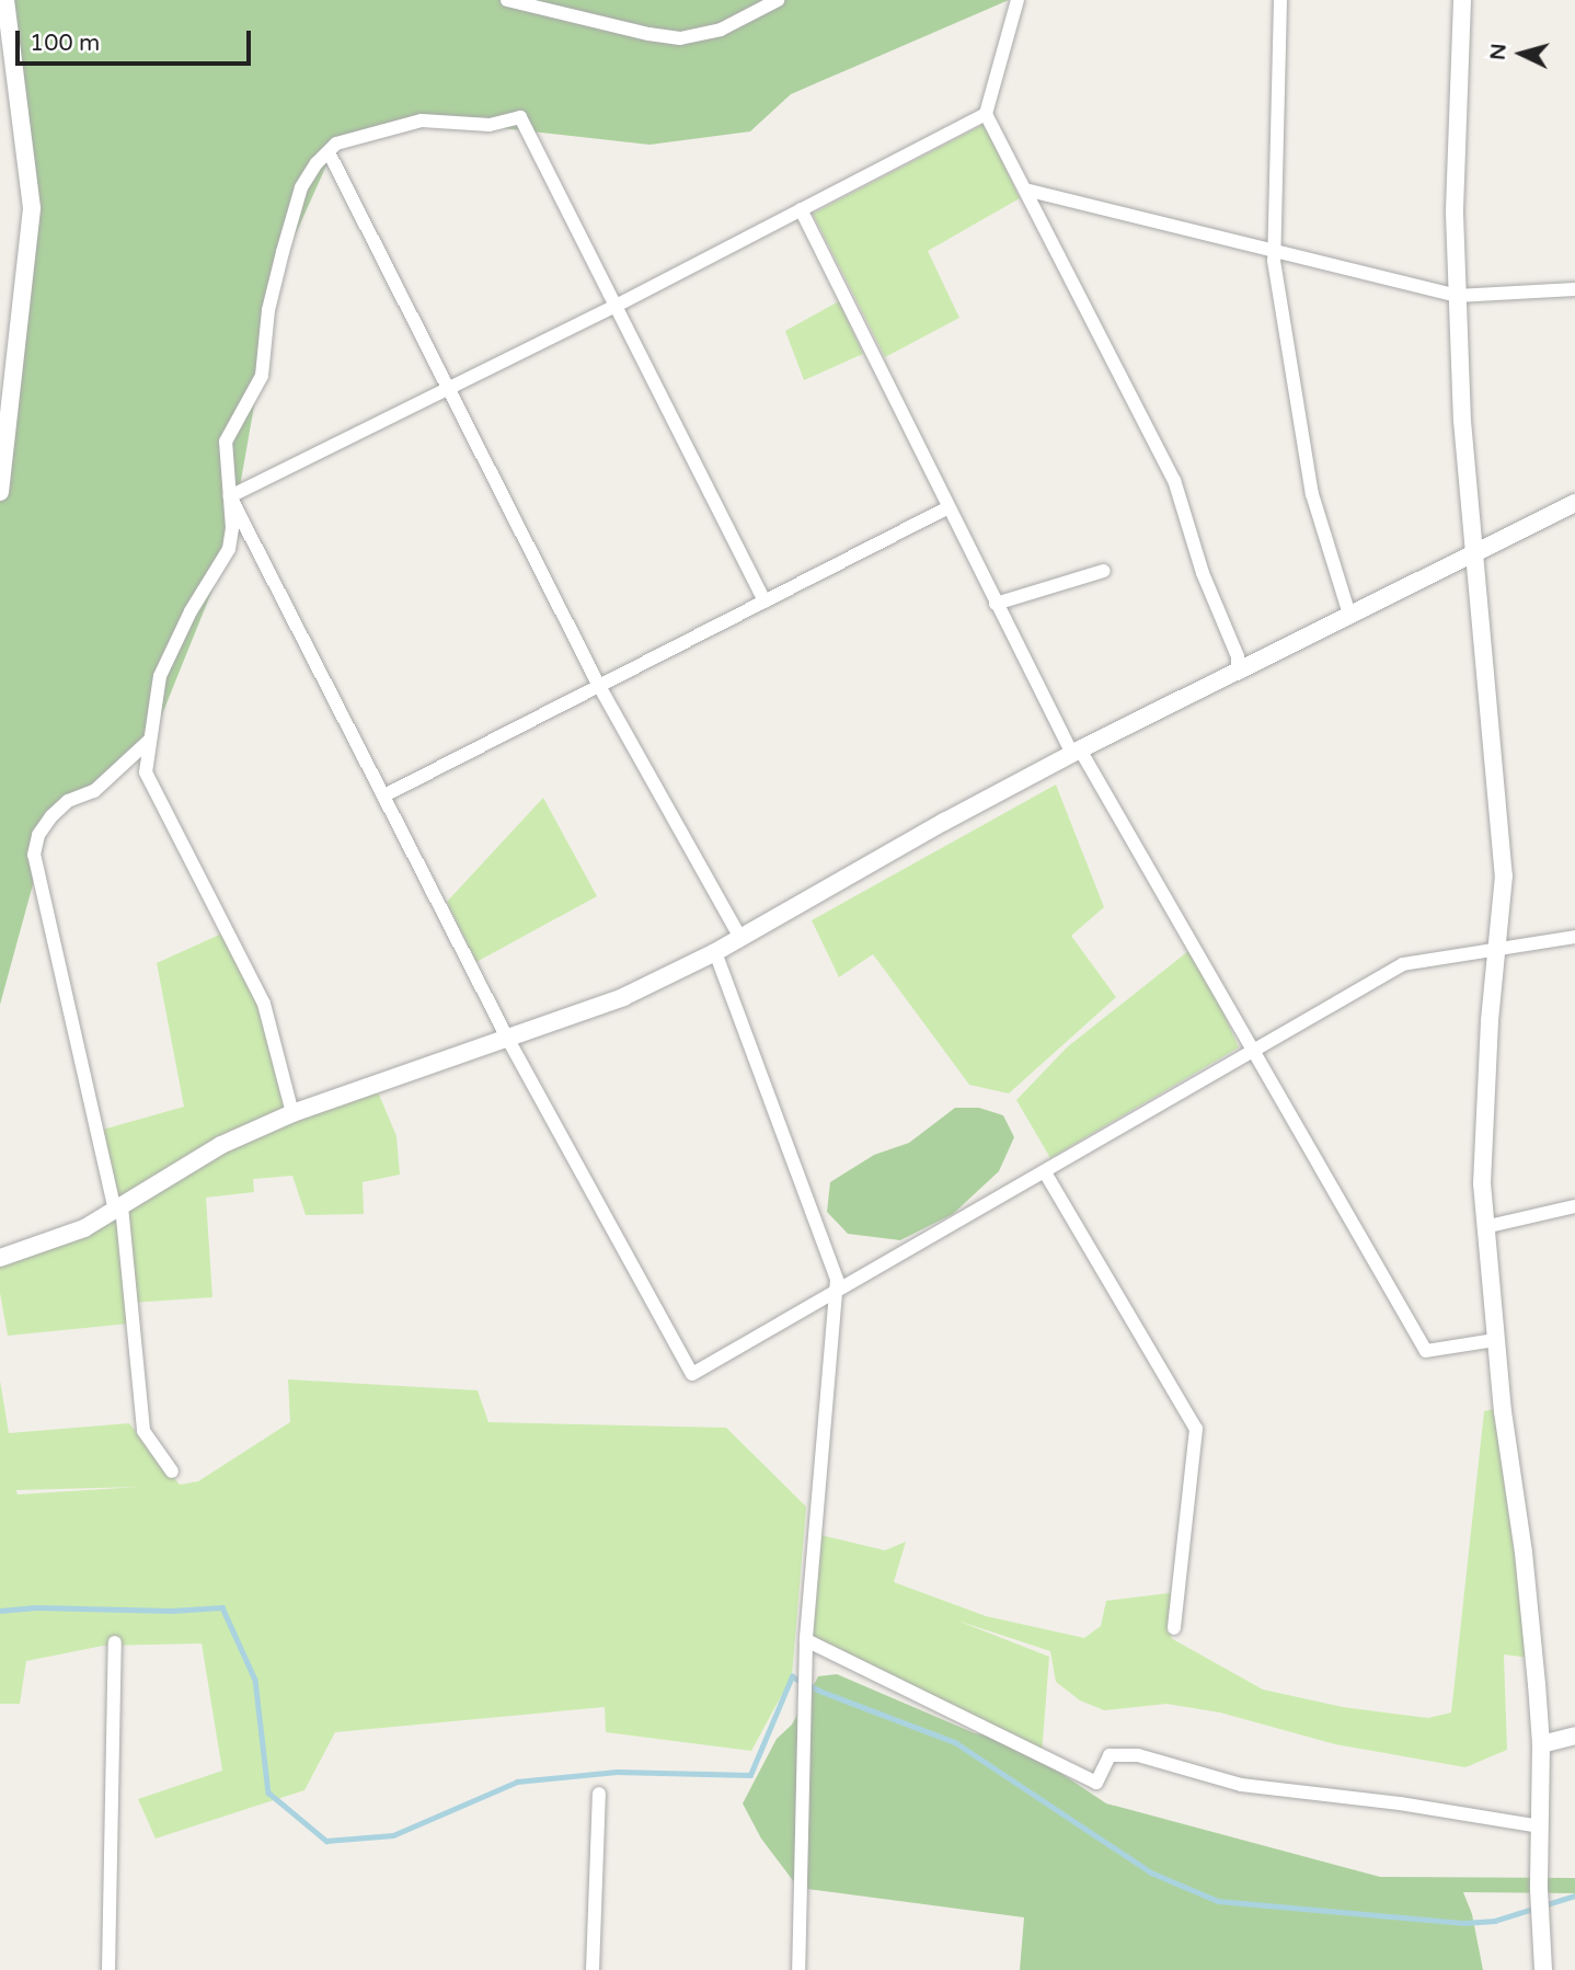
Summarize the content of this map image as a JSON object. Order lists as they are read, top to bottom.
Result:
{
  "scale_bar": "100 m",
  "north": "left"
}
